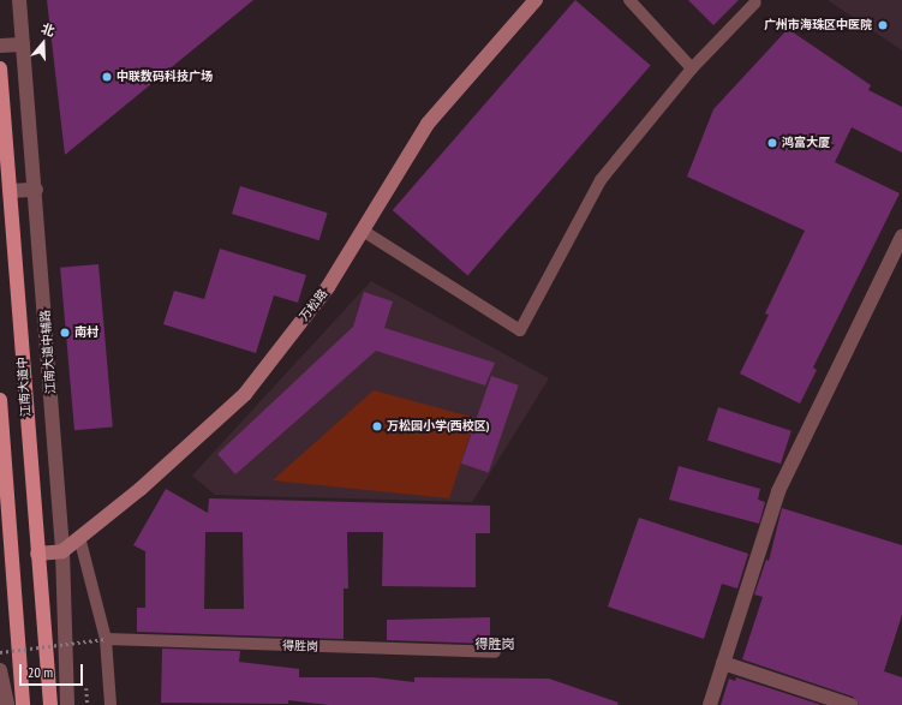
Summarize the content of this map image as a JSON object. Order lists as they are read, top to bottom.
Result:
{
  "streets": {
    "main road": ["江南大道中"],
    "street": ["万松路", "江南大道中辅路"],
    "lane": ["得胜岗"]
  },
  "crossings": [
    ["万松路", "江南大道中辅路"]
  ],
  "districts": ["得胜岗"],
  "places": [
    "广州市海珠区中医院",
    "中联数码科技广场",
    "鸿富大厦",
    "南村",
    "万松园小学(西校区)"
  ],
  "scale_bar": "20 m",
  "north": "top"
}
